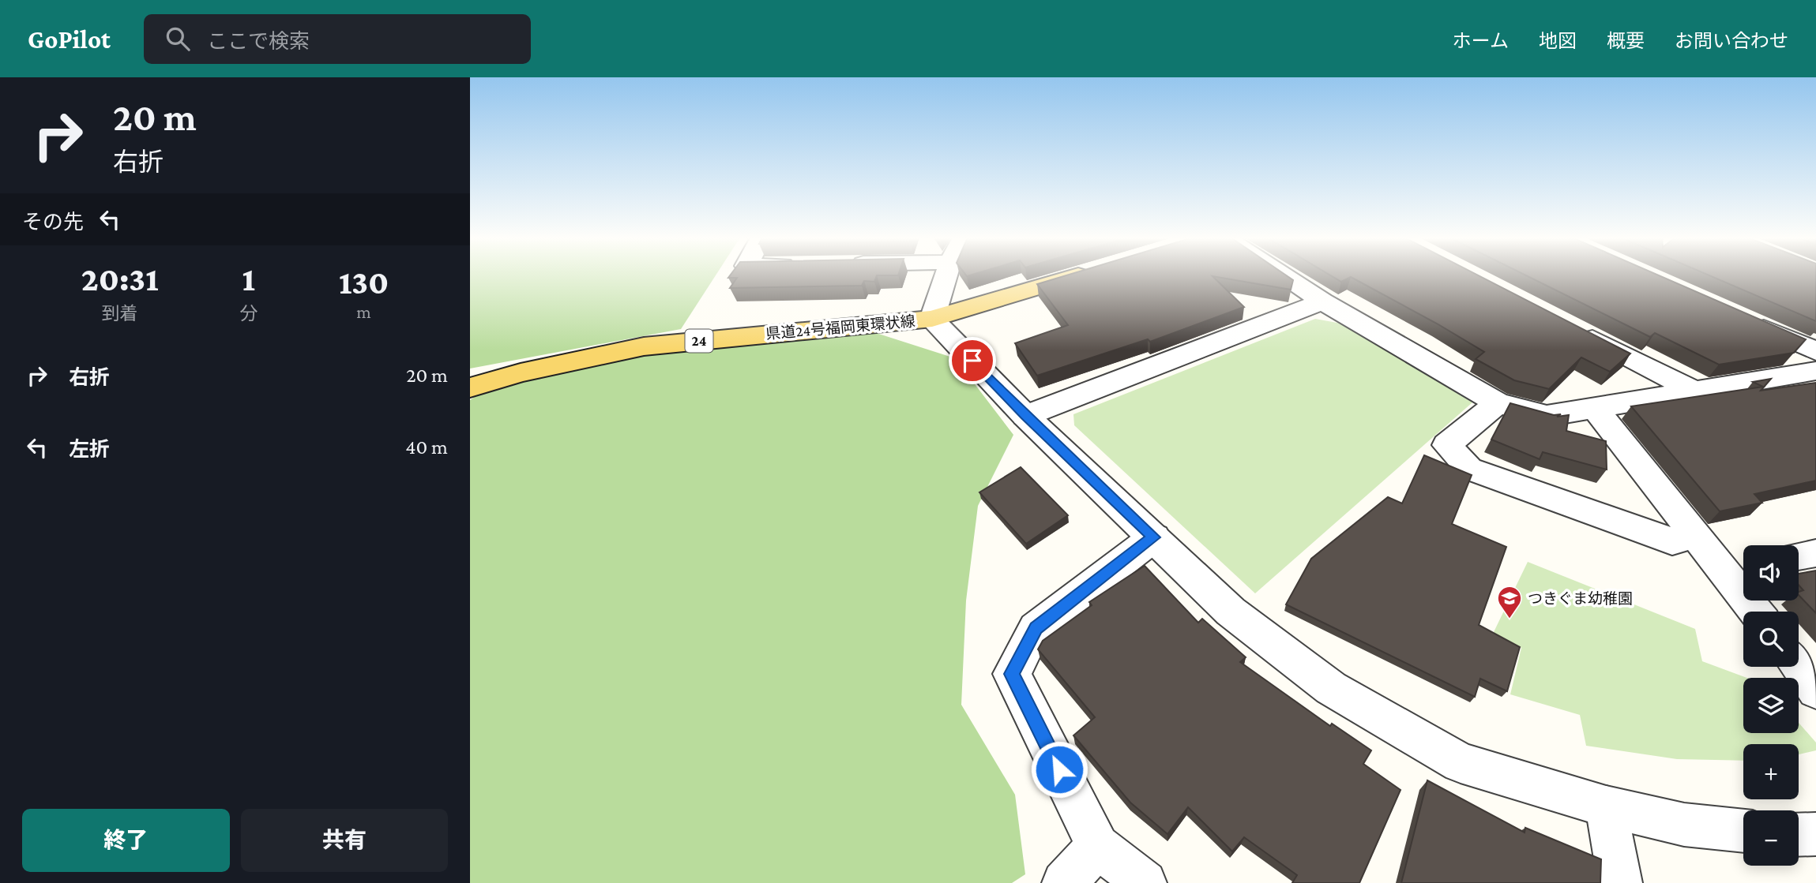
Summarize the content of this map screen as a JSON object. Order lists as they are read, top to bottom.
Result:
{
  "streets": {
    "main road": ["県道24号福岡東環状線", "24"]
  },
  "places": {
    "school or university": ["つきぐま幼稚園"]
  },
  "page": {
    "header": "GoPilot",
    "search": "ここで検索",
    "nav": [
      "ホーム",
      "地図",
      "概要",
      "お問い合わせ"
    ],
    "turn": ["20 m", "右折"],
    "then": "その先",
    "eta": [
      "20:31",
      "到着",
      "1",
      "分",
      "130",
      "m"
    ],
    "list": [
      {
        "name": "右折",
        "value": "20 m"
      },
      {
        "name": "左折",
        "value": "40 m"
      }
    ],
    "map_buttons": ["+", "−"],
    "buttons": ["終了", "共有"]
  }
}
